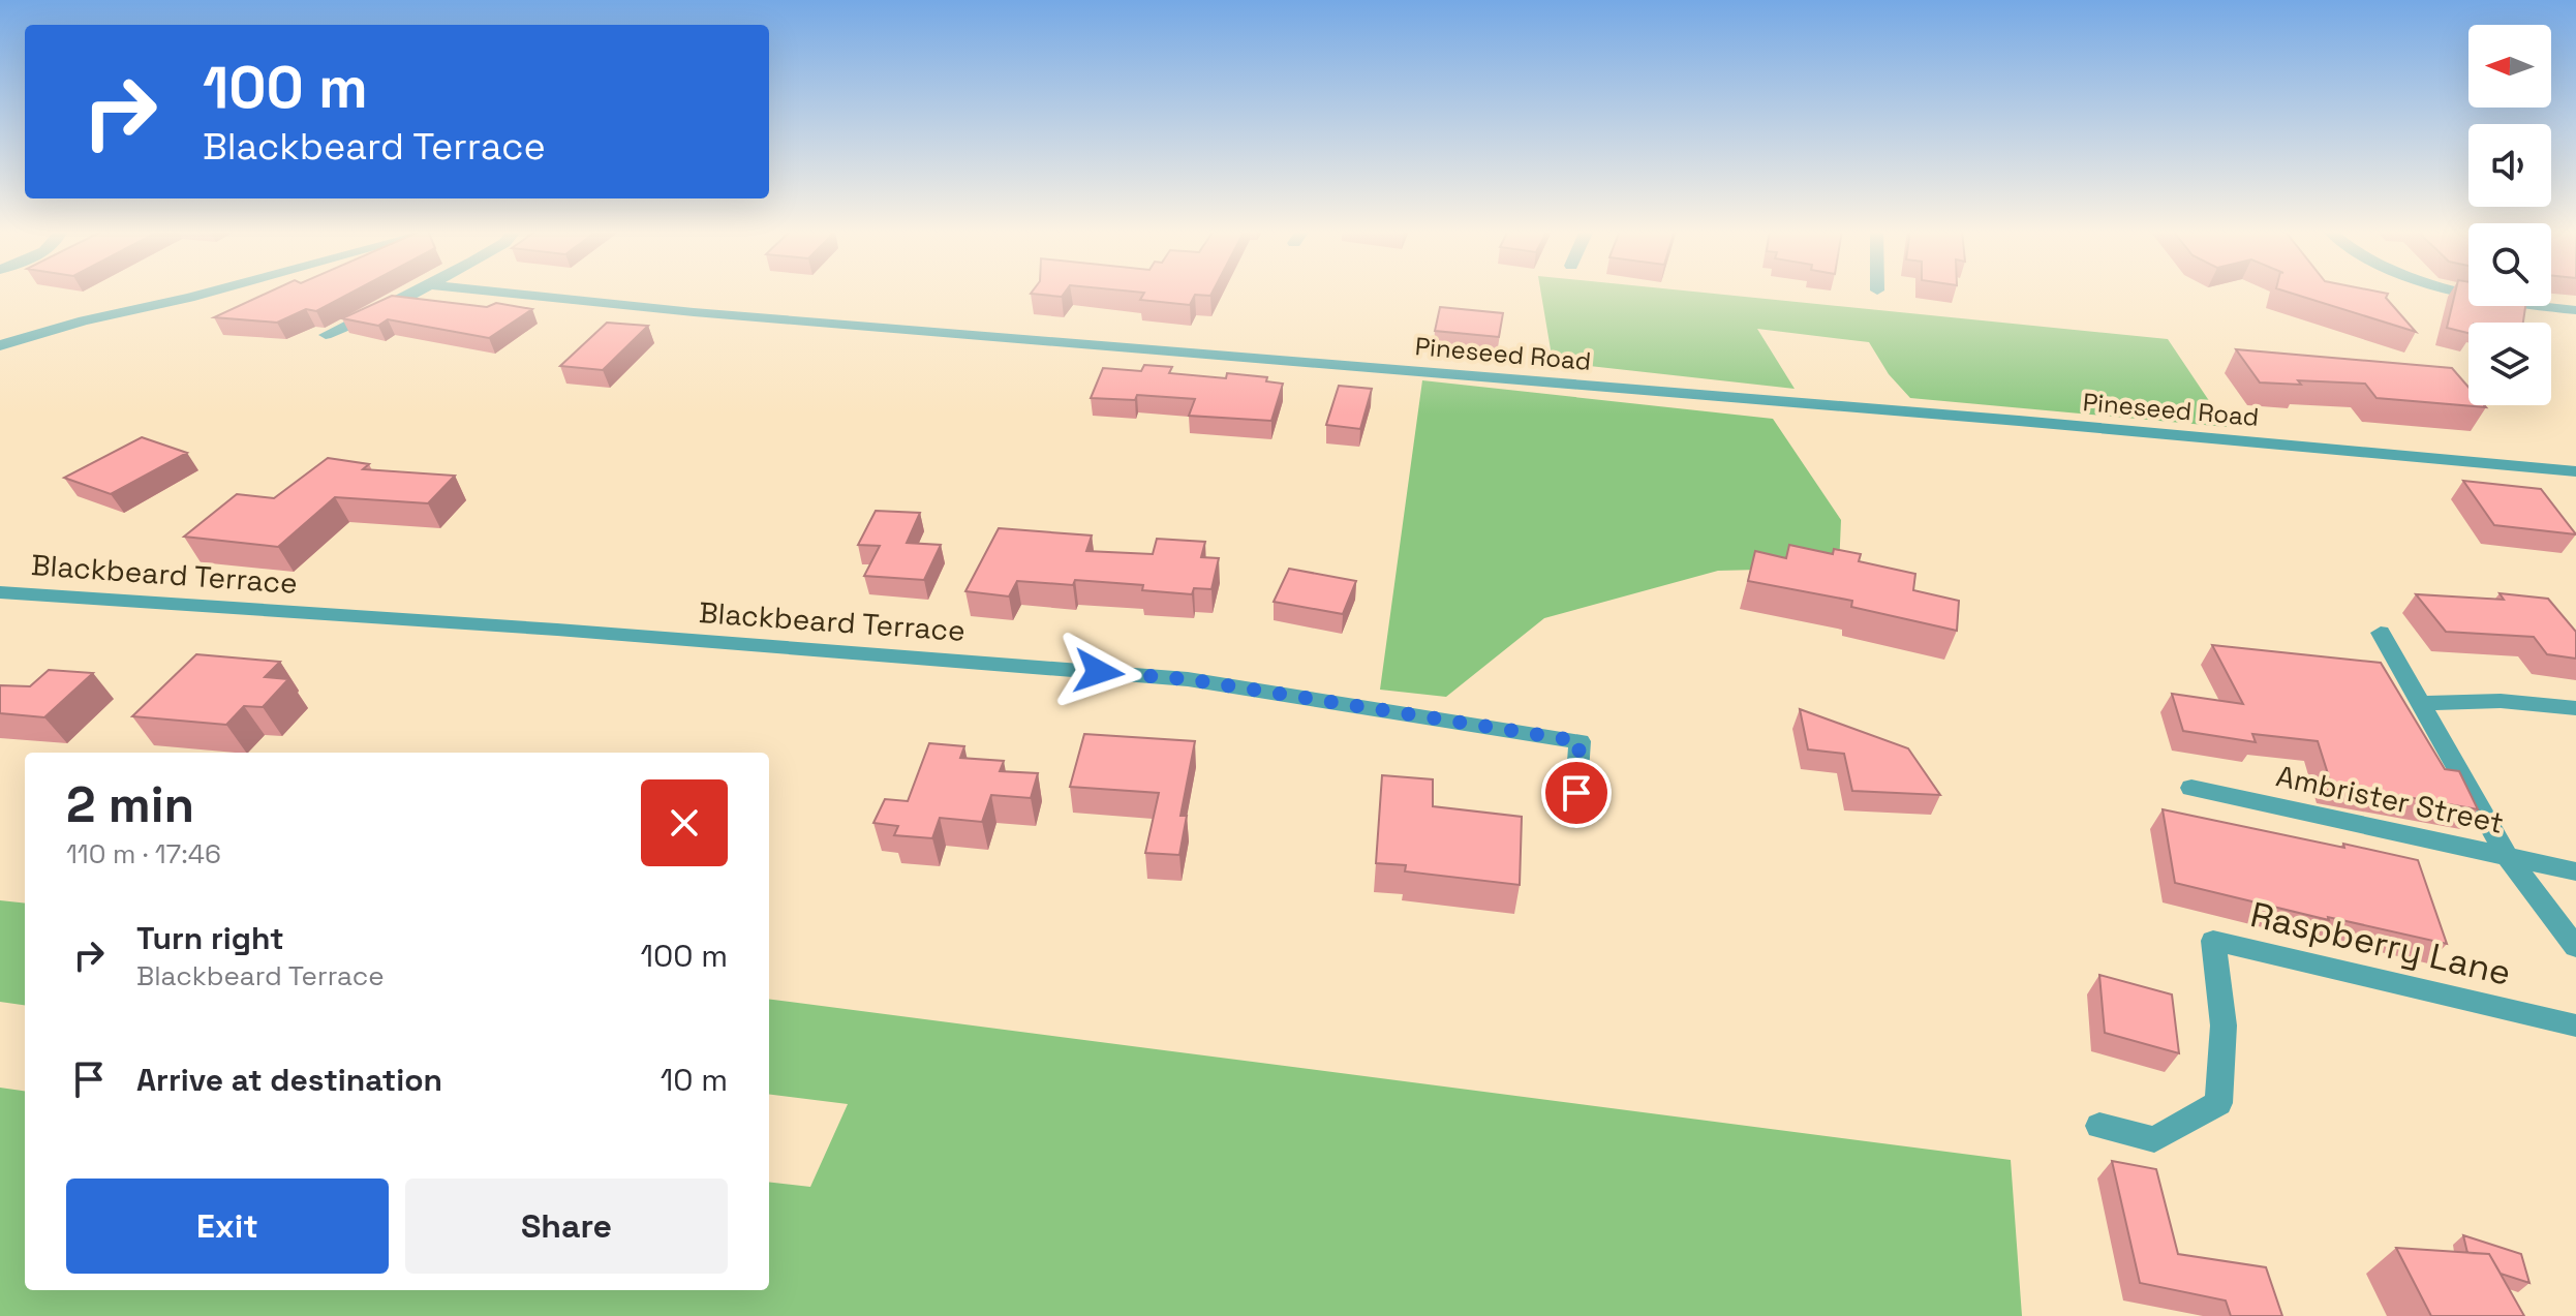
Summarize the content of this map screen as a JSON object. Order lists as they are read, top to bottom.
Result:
{
  "streets": {
    "street": [
      "Pineseed Road",
      "Blackbeard Terrace",
      "Ambrister Street",
      "Raspberry Lane"
    ]
  },
  "north": "left",
  "page": {
    "turn": ["100 m", "Blackbeard Terrace"],
    "heading": ["2 min", "110 m · 17:46"],
    "list": [
      {
        "name": "Turn right",
        "note": "Blackbeard Terrace",
        "value": "100 m"
      },
      {
        "name": "Arrive at destination",
        "value": "10 m"
      }
    ],
    "buttons": ["Exit", "Share"]
  }
}
